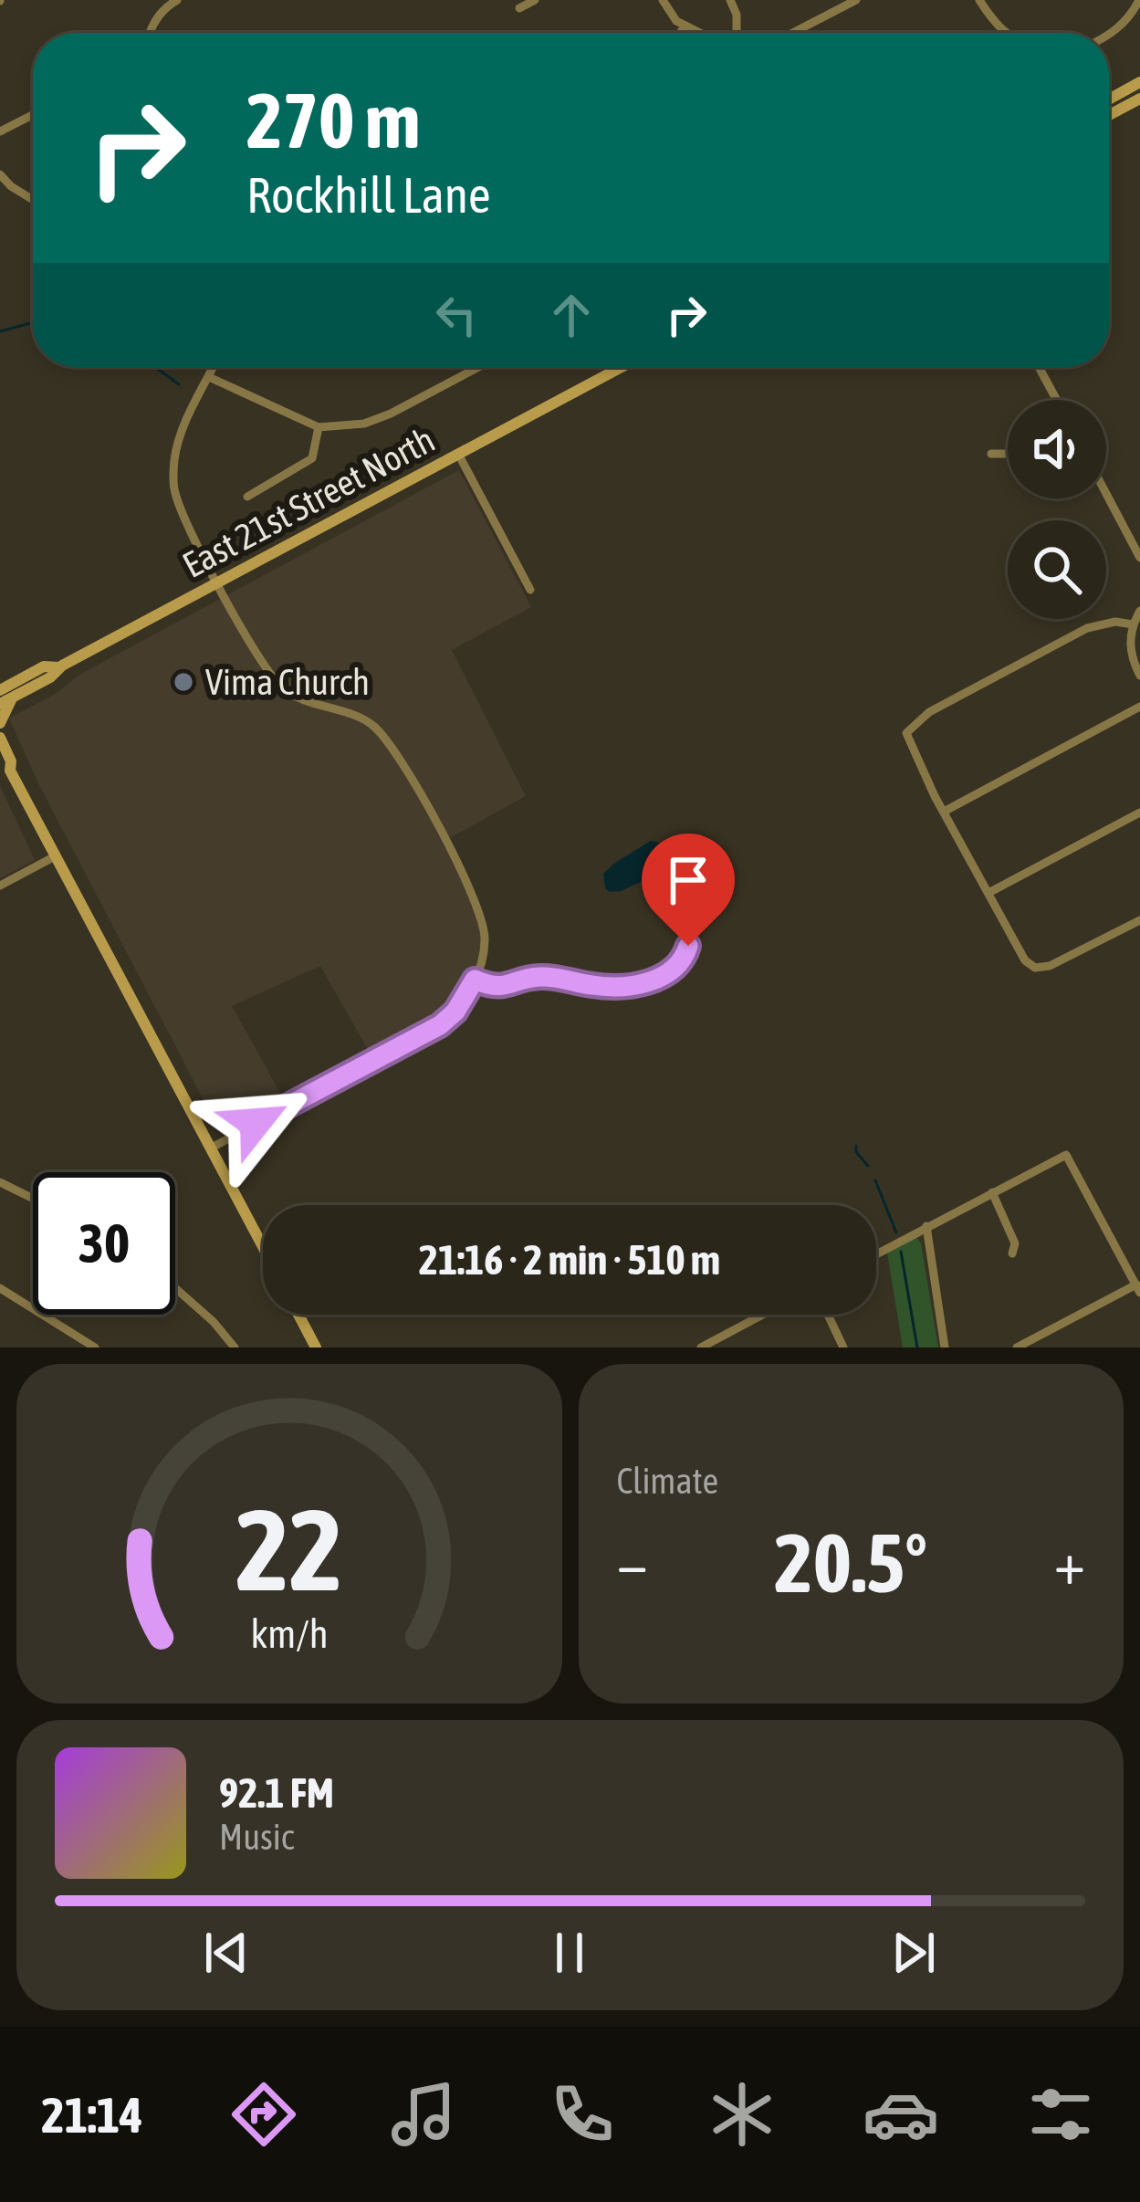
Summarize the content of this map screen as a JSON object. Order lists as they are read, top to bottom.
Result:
{
  "streets": {
    "main road": ["East 21st Street North"]
  },
  "places": ["Vima Church"],
  "page": {
    "turn": ["270 m", "Rockhill Lane"],
    "limit": "30",
    "trip": "21:16 · 2 min · 510 m",
    "tile": "Climate",
    "heat": ["−", "20.5°", "+"],
    "song": ["92.1 FM", "Music"],
    "tabs": "21:14",
    "gauge": ["22", "km/h"]
  }
}
